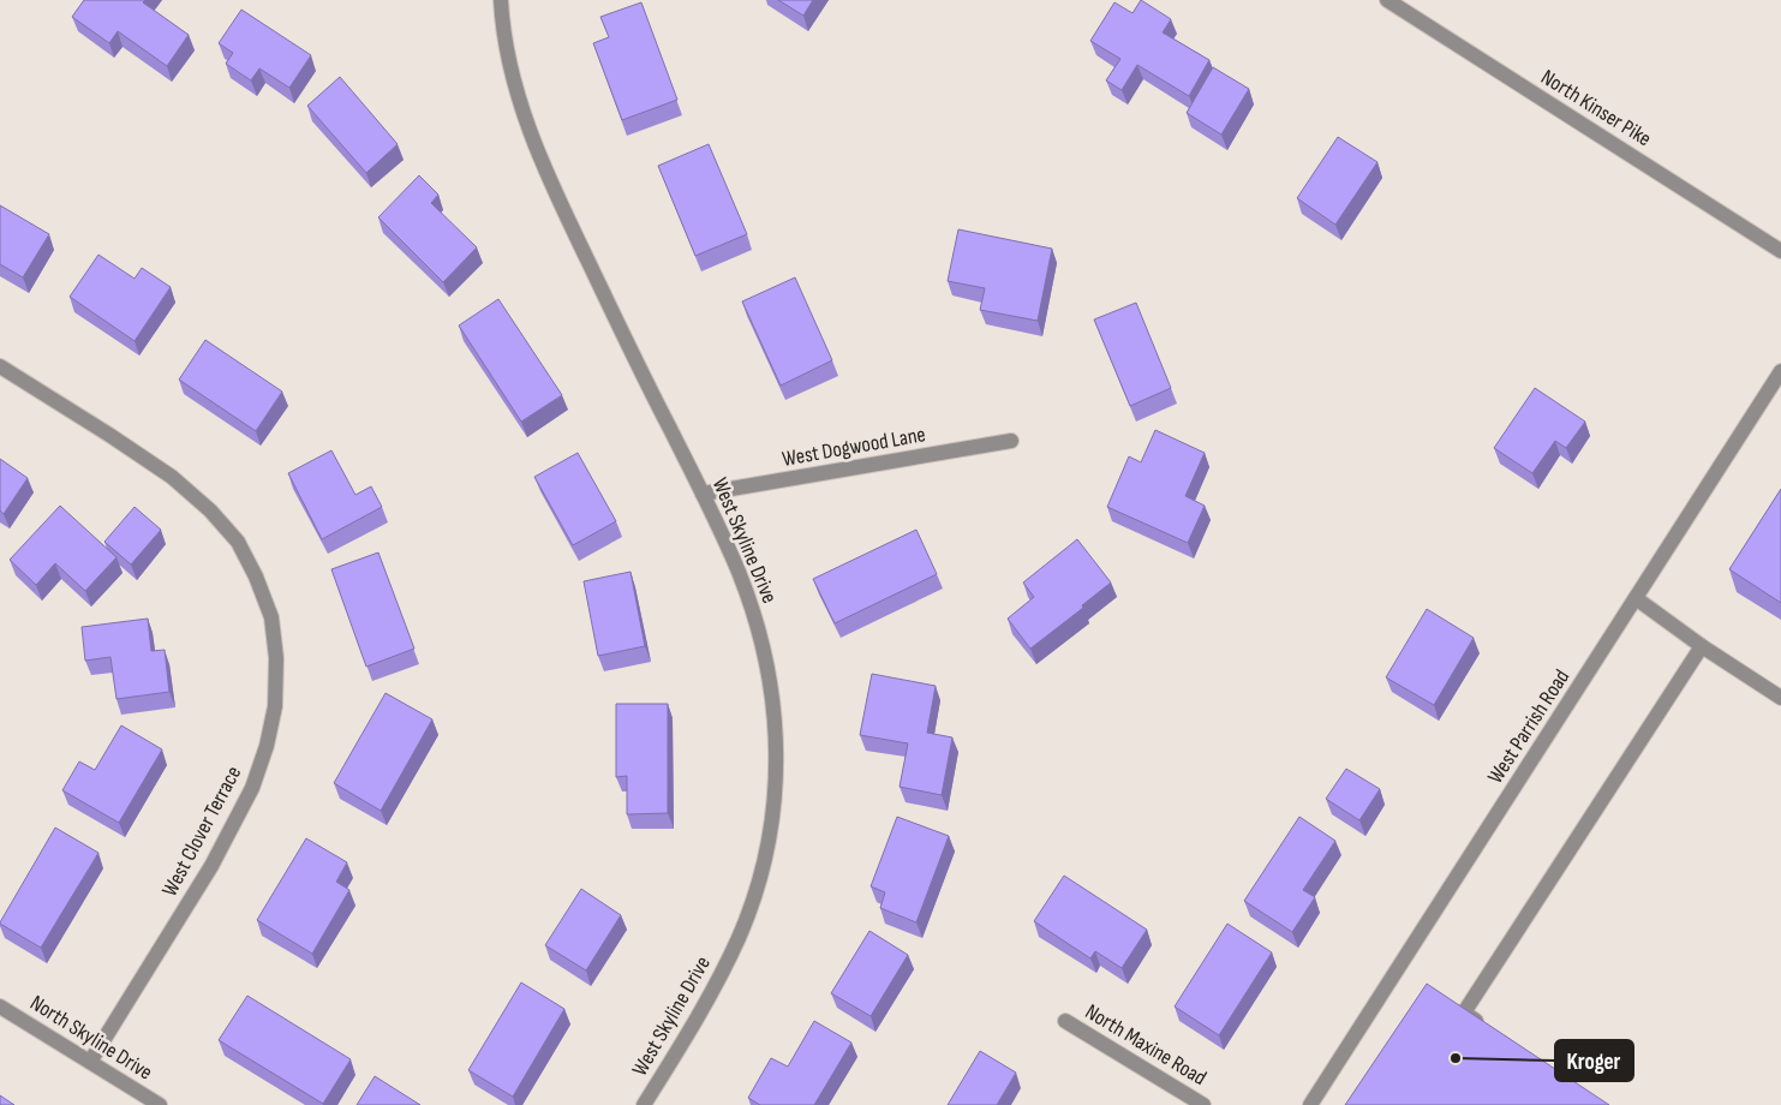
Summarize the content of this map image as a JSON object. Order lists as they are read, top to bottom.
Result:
{
  "streets": {
    "street": [
      "North Kinser Pike",
      "West Dogwood Lane",
      "West Skyline Drive",
      "West Parrish Road",
      "West Clover Terrace",
      "North Skyline Drive",
      "North Maxine Road"
    ]
  },
  "crossings": [
    ["West Dogwood Lane", "West Skyline Drive"],
    ["West Clover Terrace", "North Skyline Drive"]
  ],
  "places": ["Kroger"]
}
